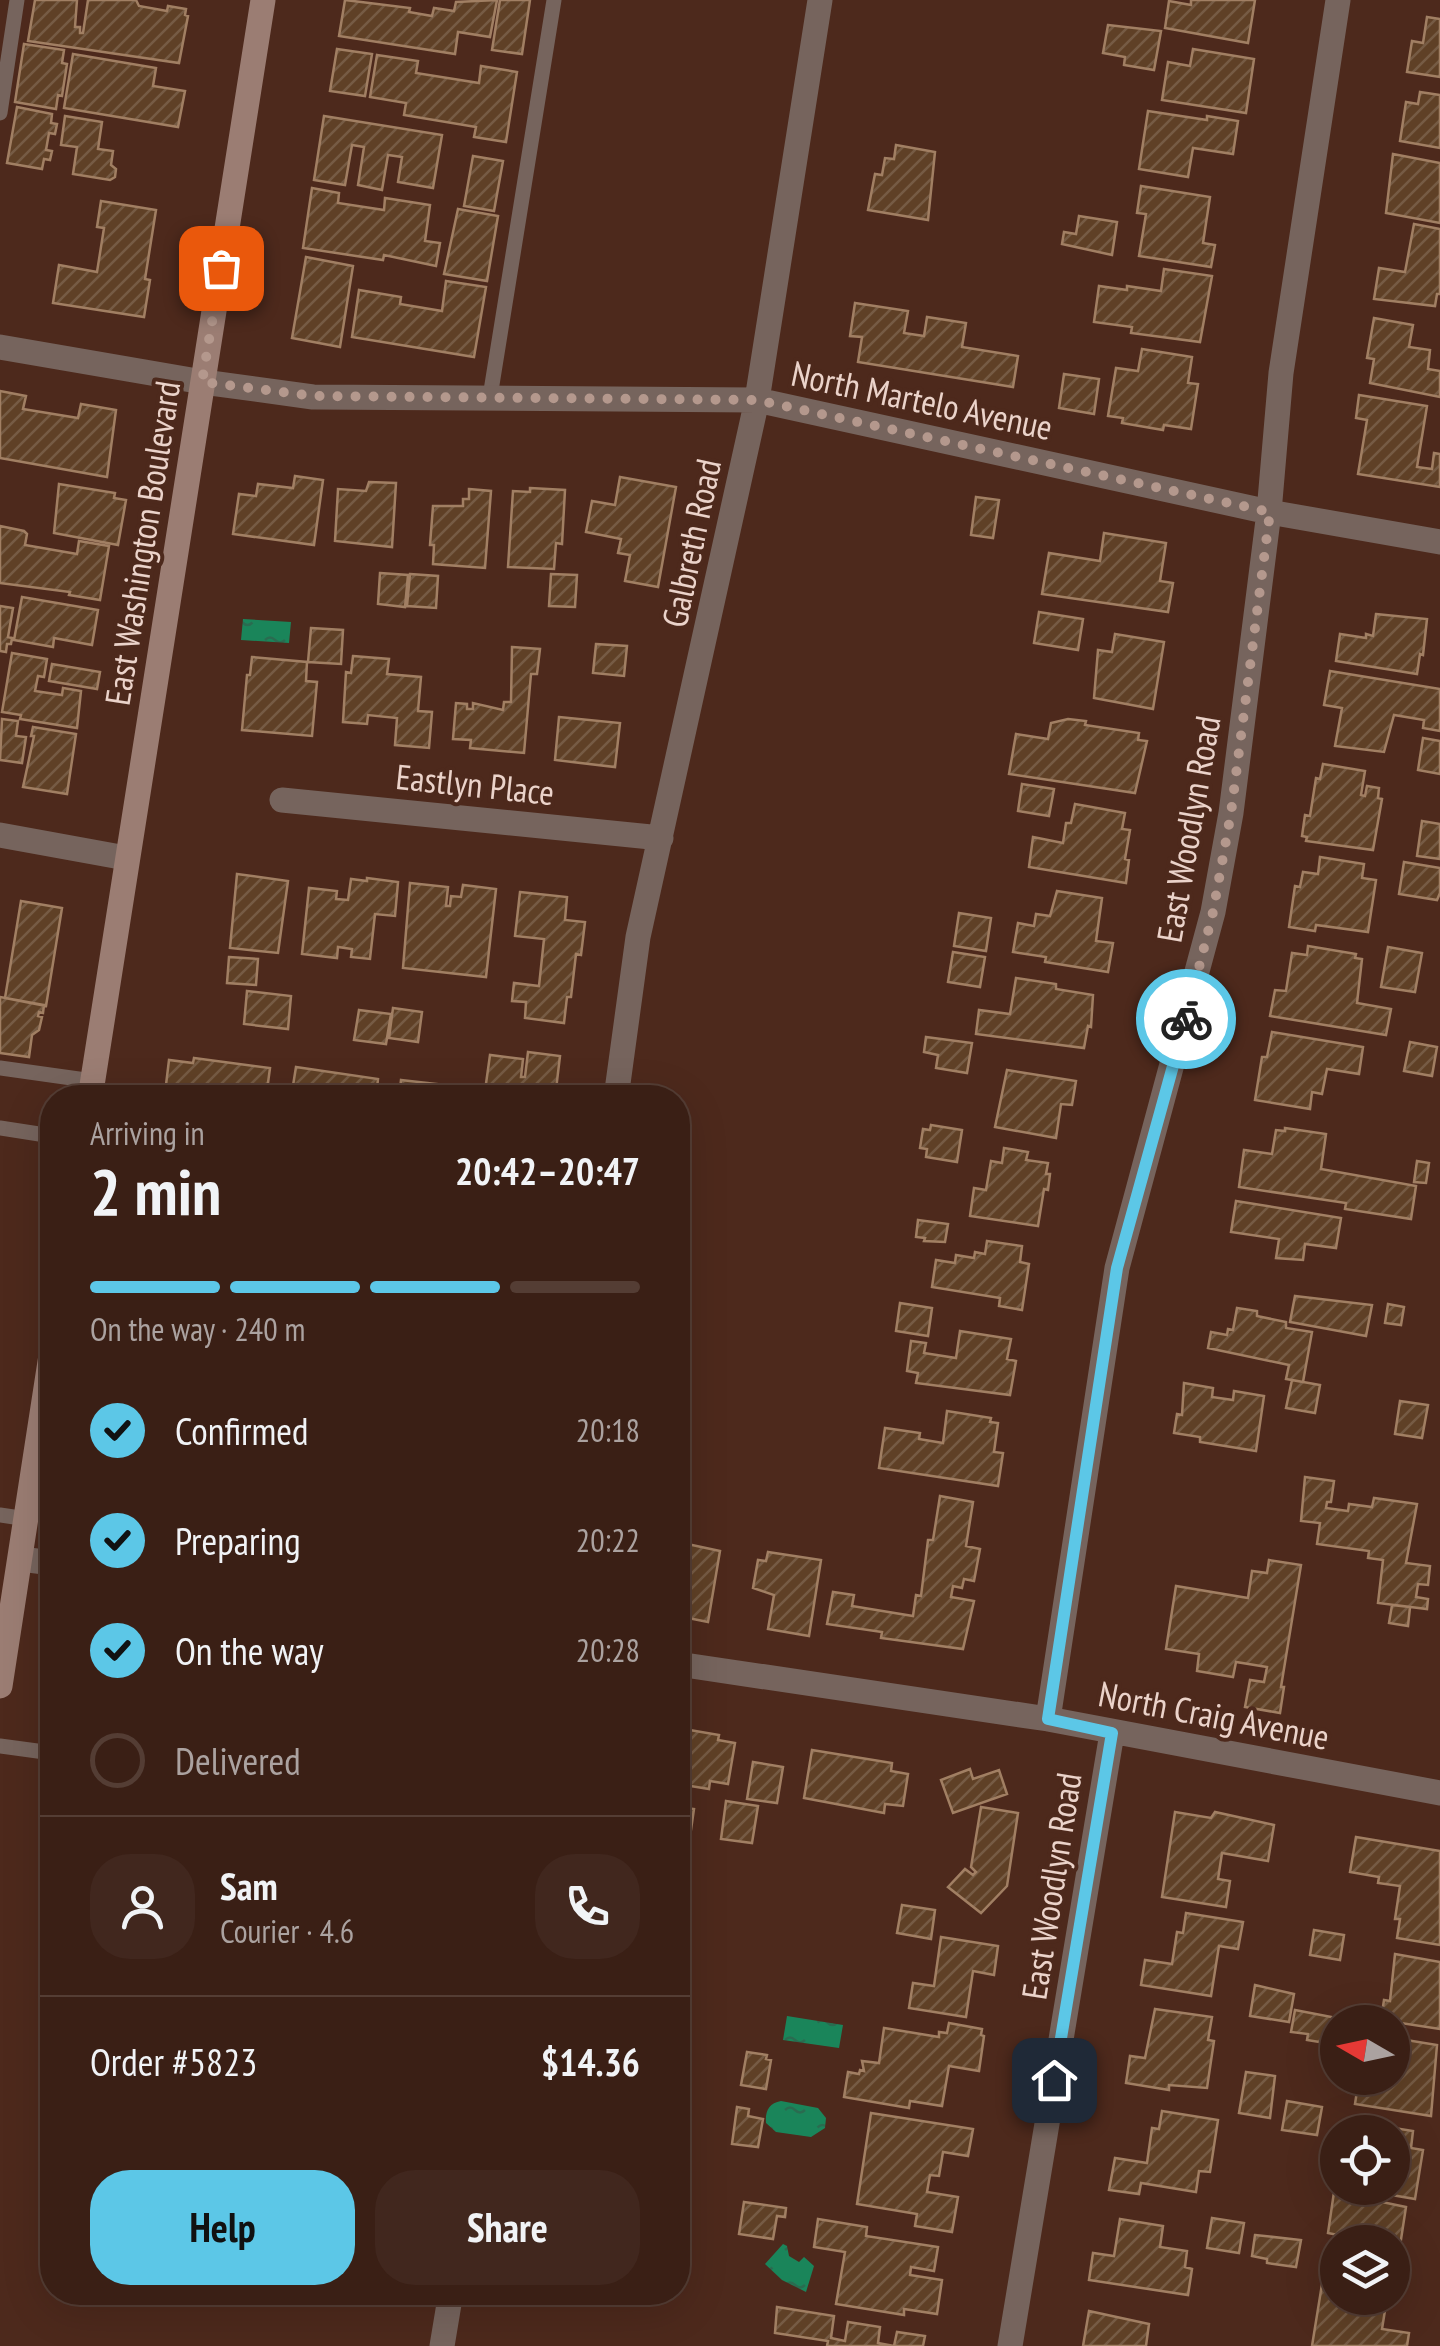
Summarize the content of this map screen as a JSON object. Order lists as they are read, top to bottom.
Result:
{
  "streets": {
    "main road": ["East Washington Boulevard"],
    "street": [
      "North Martelo Avenue",
      "Galbreth Road",
      "Eastlyn Place",
      "East Woodlyn Road",
      "North Craig Avenue"
    ]
  },
  "crossings": [
    ["North Martelo Avenue", "East Washington Boulevard"],
    ["North Martelo Avenue", "Galbreth Road"],
    ["North Martelo Avenue", "East Woodlyn Road"],
    ["Galbreth Road", "Eastlyn Place"],
    ["East Woodlyn Road", "North Craig Avenue"]
  ],
  "north": "left",
  "page": {
    "heading": ["2 min", "Arriving in", "20:42–20:47"],
    "panel": [
      "Sam",
      "Courier · 4.6",
      "Order #5823",
      "$14.36"
    ],
    "bar": "On the way · 240 m",
    "list": [
      ["Confirmed", "20:18"],
      ["Preparing", "20:22"],
      ["On the way", "20:28"],
      "Delivered"
    ],
    "buttons": ["Help", "Share"]
  }
}
